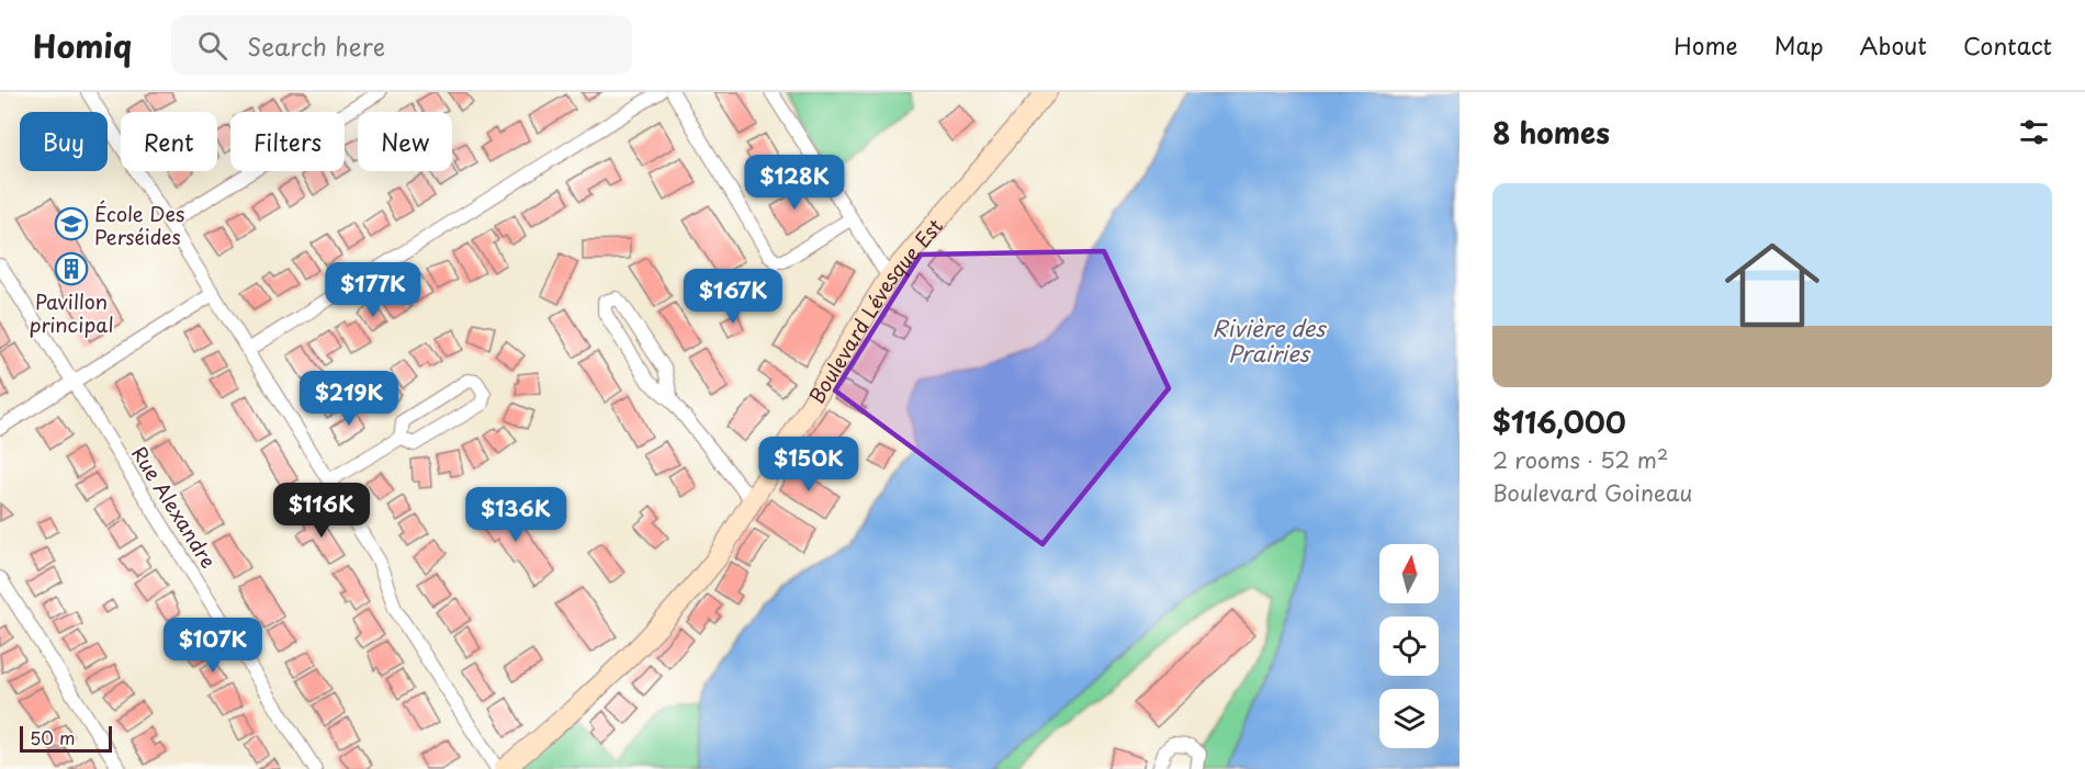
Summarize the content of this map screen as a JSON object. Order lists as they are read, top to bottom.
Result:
{
  "streets": {
    "street": ["Boulevard Lévesque Est", "Rue Alexandre"]
  },
  "water": ["Rivière des Prairies"],
  "places": {
    "school or university": ["École Des Perséides"],
    "building": ["Pavillon principal"]
  },
  "scale_bar": "50 m",
  "north": "top",
  "page": {
    "header": "Homiq",
    "search": "Search here",
    "nav": [
      "Home",
      "Map",
      "About",
      "Contact"
    ],
    "heading": "8 homes",
    "chip": [
      "Buy",
      "Rent",
      "Filters",
      "New"
    ],
    "price": [
      "$128K",
      "$177K",
      "$167K",
      "$219K",
      "$150K",
      "$116K",
      "$136K",
      "$107K"
    ],
    "list": [
      {
        "name": "$116,000",
        "note": "2 rooms · 52 m² · Boulevard Goineau"
      }
    ],
    "scale": "50 m"
  }
}
